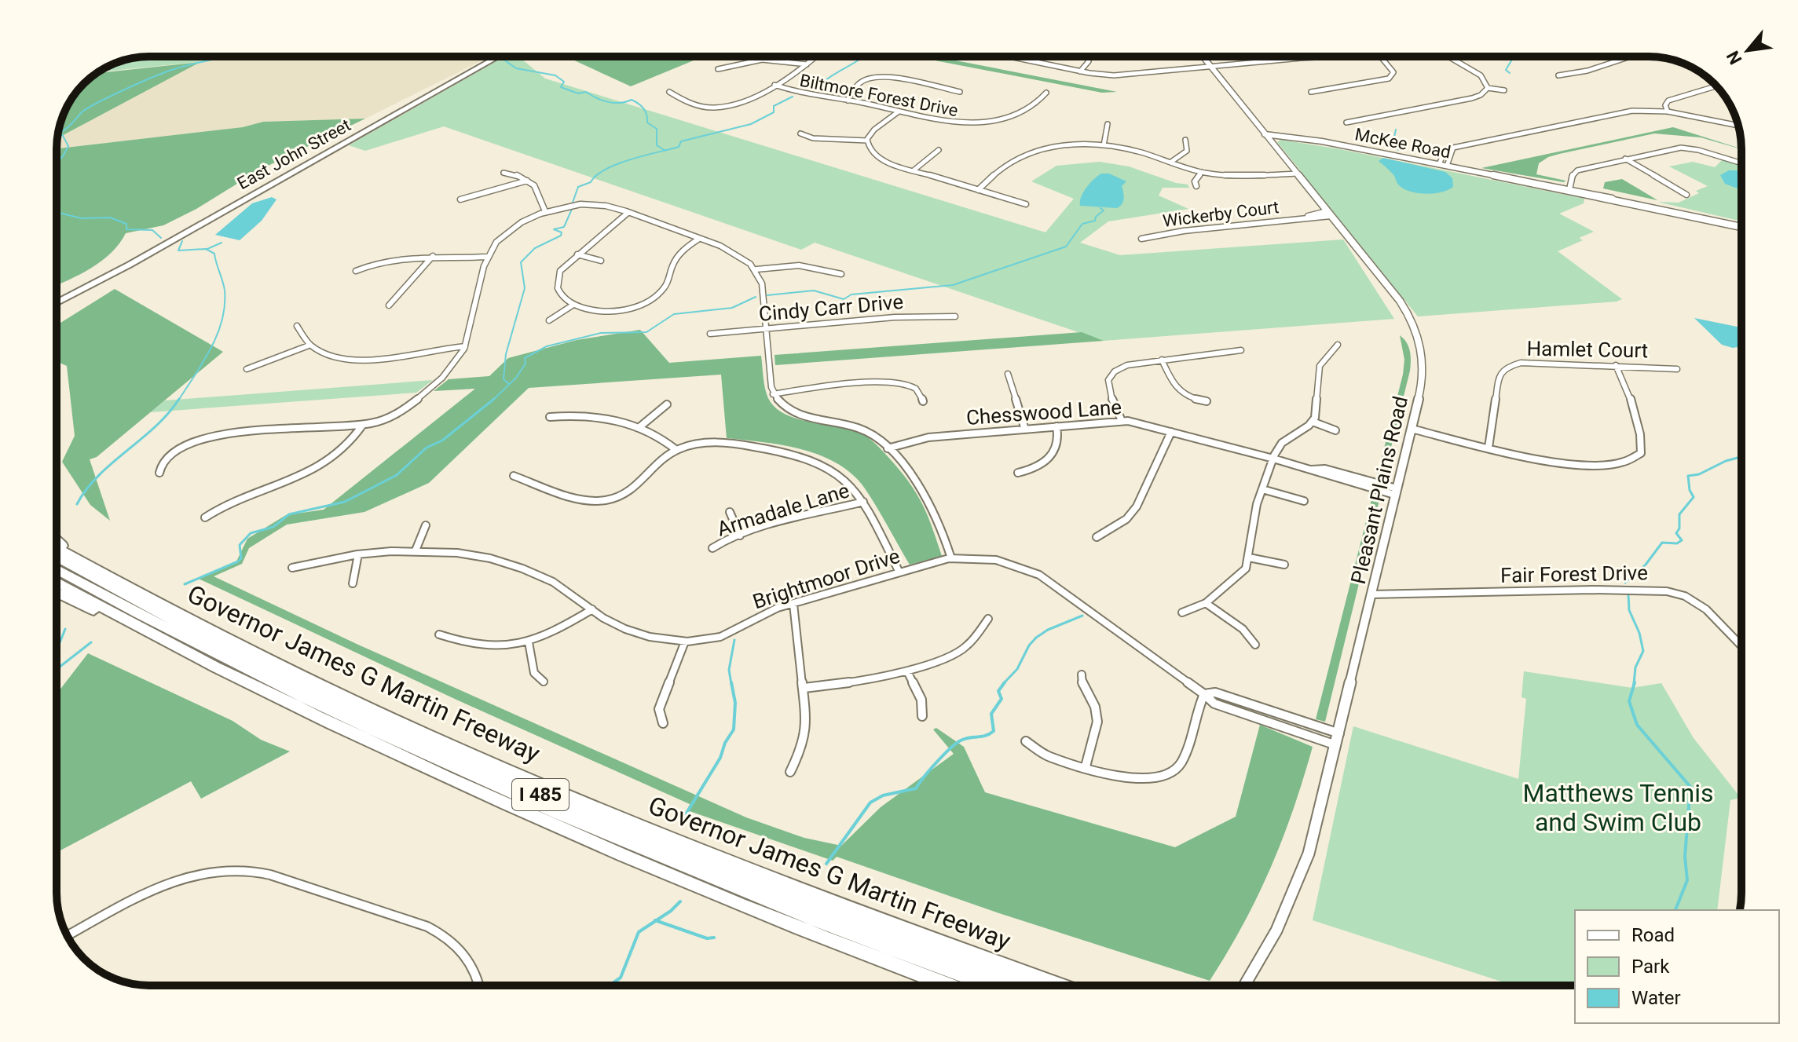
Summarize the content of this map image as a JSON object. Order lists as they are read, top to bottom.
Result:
{
  "streets": {
    "highway": ["Governor James G Martin Freeway", "I 485"],
    "main road": ["East John Street"],
    "street": [
      "Biltmore Forest Drive",
      "McKee Road",
      "Wickerby Court",
      "Cindy Carr Drive",
      "Hamlet Court",
      "Chesswood Lane",
      "Pleasant Plains Road",
      "Armadale Lane",
      "Fair Forest Drive",
      "Brightmoor Drive"
    ]
  },
  "crossings": [
    ["McKee Road", "Pleasant Plains Road"],
    ["Wickerby Court", "Pleasant Plains Road"],
    ["Chesswood Lane", "Pleasant Plains Road"],
    ["Pleasant Plains Road", "Fair Forest Drive"],
    ["Pleasant Plains Road", "Brightmoor Drive"]
  ],
  "parks": ["Matthews Tennis and Swim Club"],
  "legend": ["Road", "Park", "Water"],
  "north": "bottom left"
}
